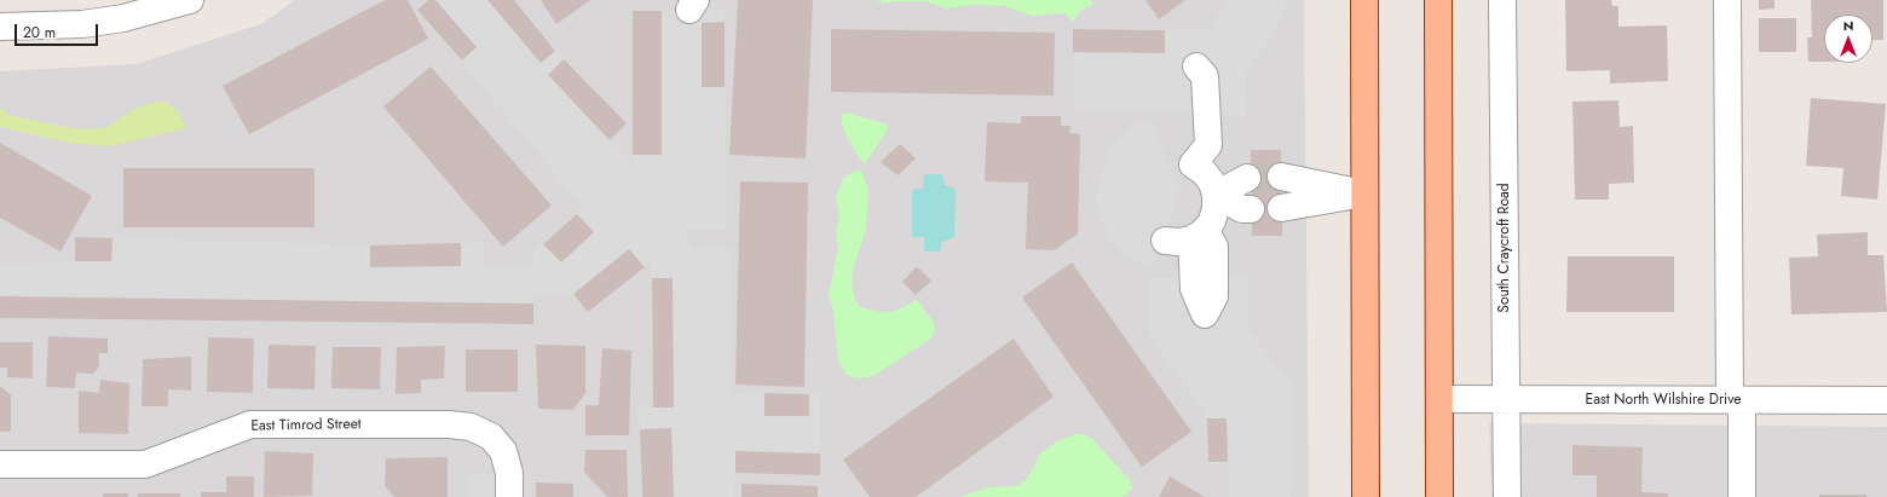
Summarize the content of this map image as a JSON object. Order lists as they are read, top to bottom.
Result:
{
  "streets": {
    "street": ["South Craycroft Road", "East North Wilshire Drive", "East Timrod Street"]
  },
  "crossings": [
    ["South Craycroft Road", "East North Wilshire Drive"]
  ],
  "scale_bar": "20 m",
  "north": "top"
}
